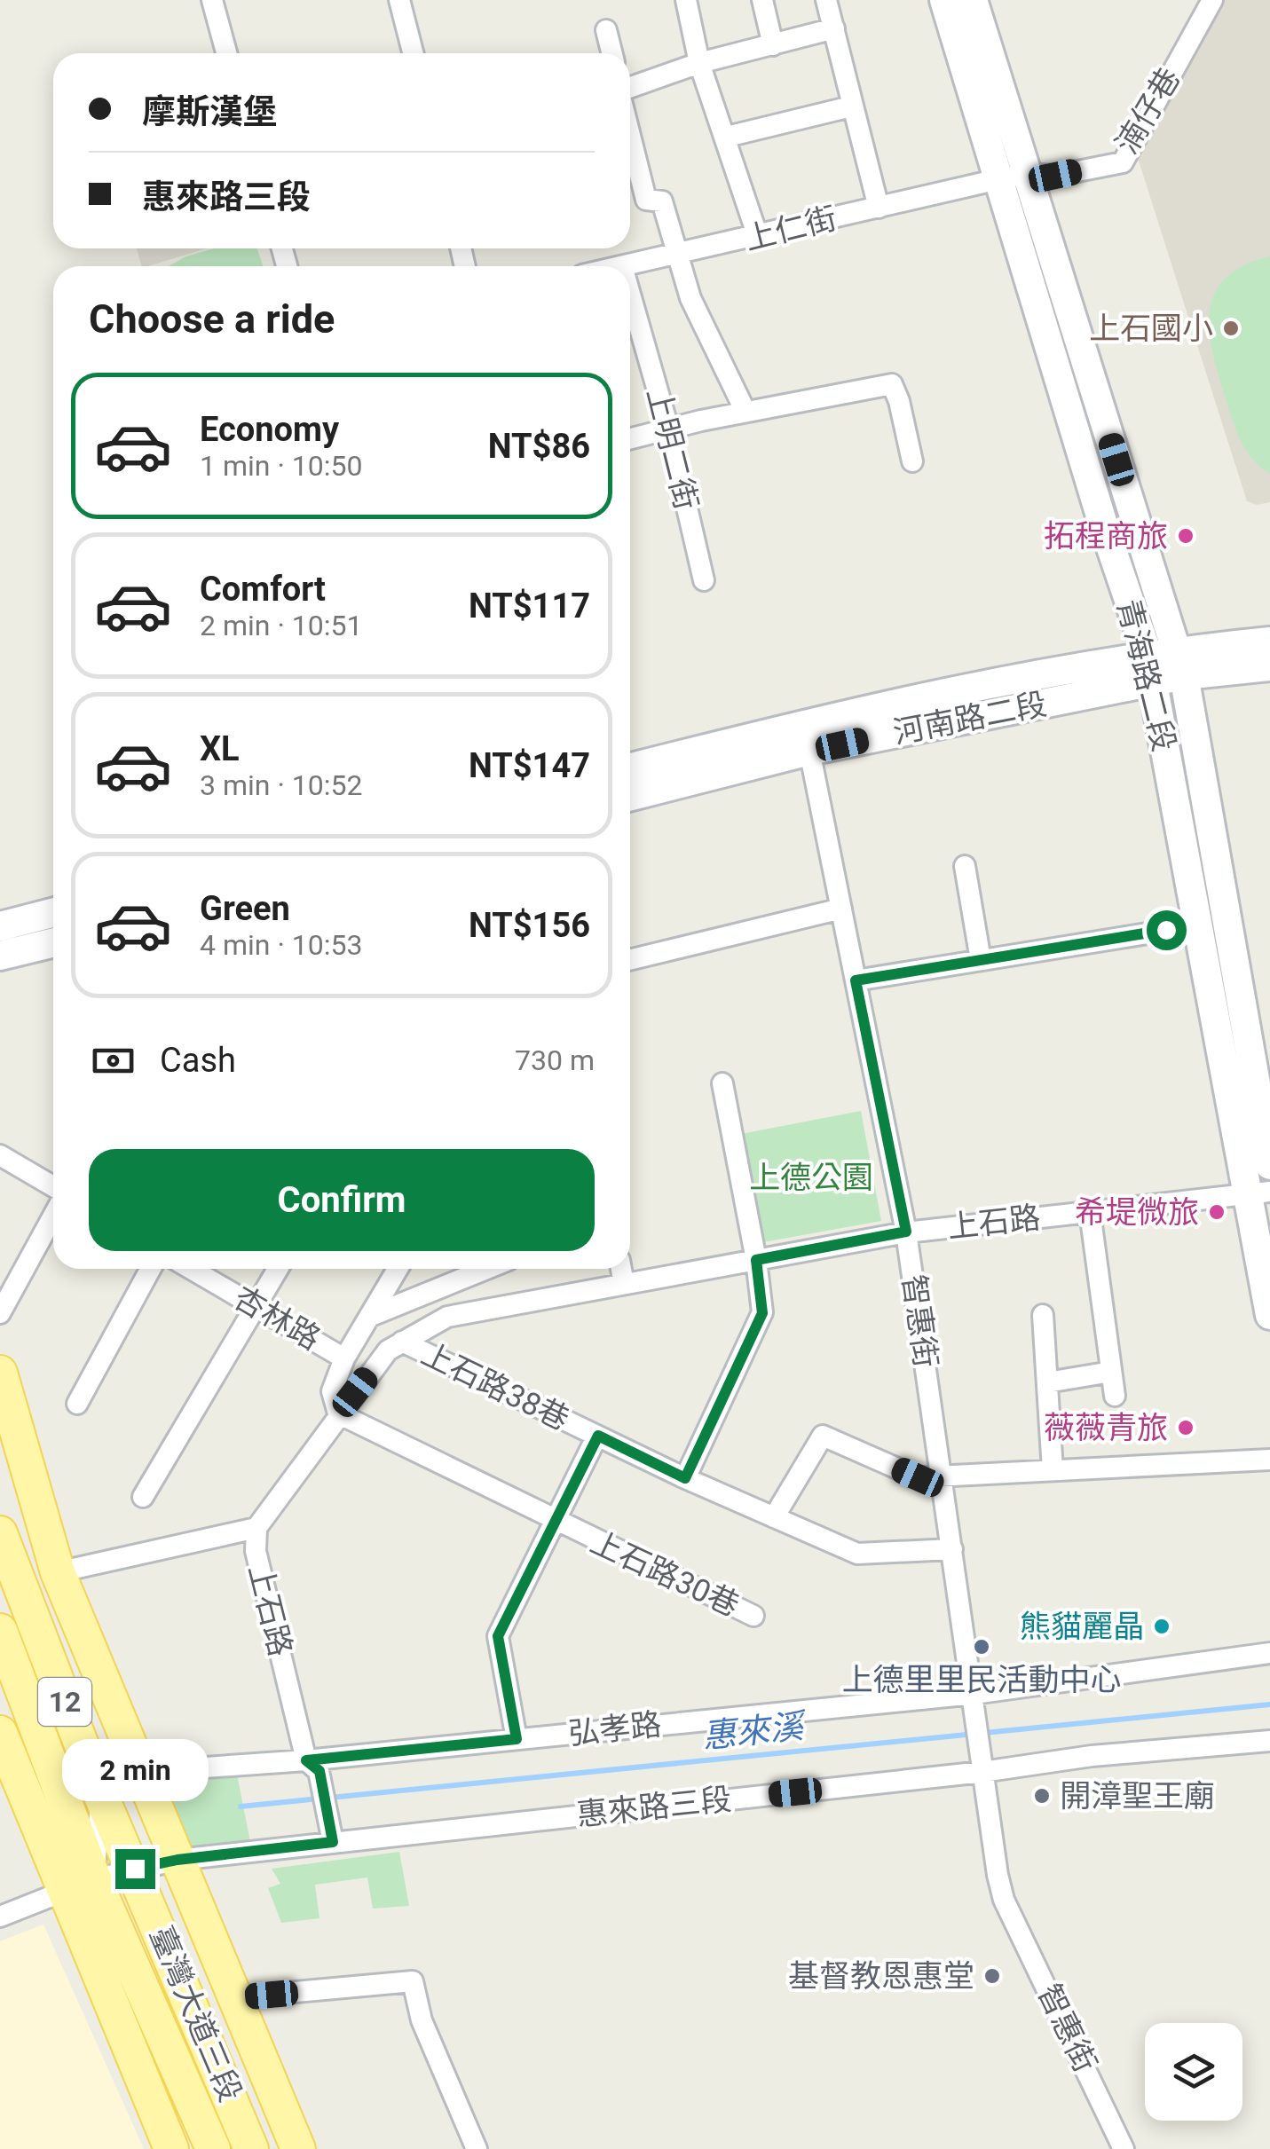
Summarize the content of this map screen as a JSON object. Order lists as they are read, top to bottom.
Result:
{
  "streets": {
    "main road": [
      "青海路二段",
      "河南路二段",
      "12",
      "臺灣大道三段"
    ],
    "street": [
      "湳仔巷",
      "上仁街",
      "上明二街",
      "上石路",
      "杏林路",
      "智惠街",
      "上石路38巷",
      "上石路30巷",
      "弘孝路",
      "惠來路三段"
    ]
  },
  "crossings": [
    ["湳仔巷", "上仁街"],
    ["湳仔巷", "青海路二段"],
    ["上仁街", "青海路二段"],
    ["青海路二段", "河南路二段"],
    ["青海路二段", "上石路"],
    ["河南路二段", "智惠街"],
    ["上石路", "智惠街"],
    ["上石路", "上石路38巷"],
    ["上石路", "上石路30巷"],
    ["上石路", "弘孝路"],
    ["上石路", "惠來路三段"],
    ["智惠街", "上石路38巷"],
    ["智惠街", "弘孝路"],
    ["智惠街", "惠來路三段"],
    ["12", "惠來路三段"],
    ["弘孝路", "臺灣大道三段"],
    ["惠來路三段", "臺灣大道三段"]
  ],
  "water": ["惠來溪"],
  "parks": ["上德公園"],
  "places": [
    "上石國小",
    "拓程商旅",
    "希堤微旅",
    "薇薇青旅",
    "熊貓麗晶",
    "上德里里民活動中心",
    "開漳聖王廟",
    "基督教恩惠堂"
  ],
  "page": {
    "banner": ["摩斯漢堡", "惠來路三段"],
    "heading": "Choose a ride",
    "list": [
      {
        "name": "Economy",
        "note": "1 min · 10:50",
        "value": "NT$86"
      },
      {
        "name": "Comfort",
        "note": "2 min · 10:51",
        "value": "NT$117"
      },
      {
        "name": "XL",
        "note": "3 min · 10:52",
        "value": "NT$147"
      },
      {
        "name": "Green",
        "note": "4 min · 10:53",
        "value": "NT$156"
      }
    ],
    "pay": ["Cash", "730 m"],
    "buttons": "Confirm",
    "bubble": "2 min"
  }
}
